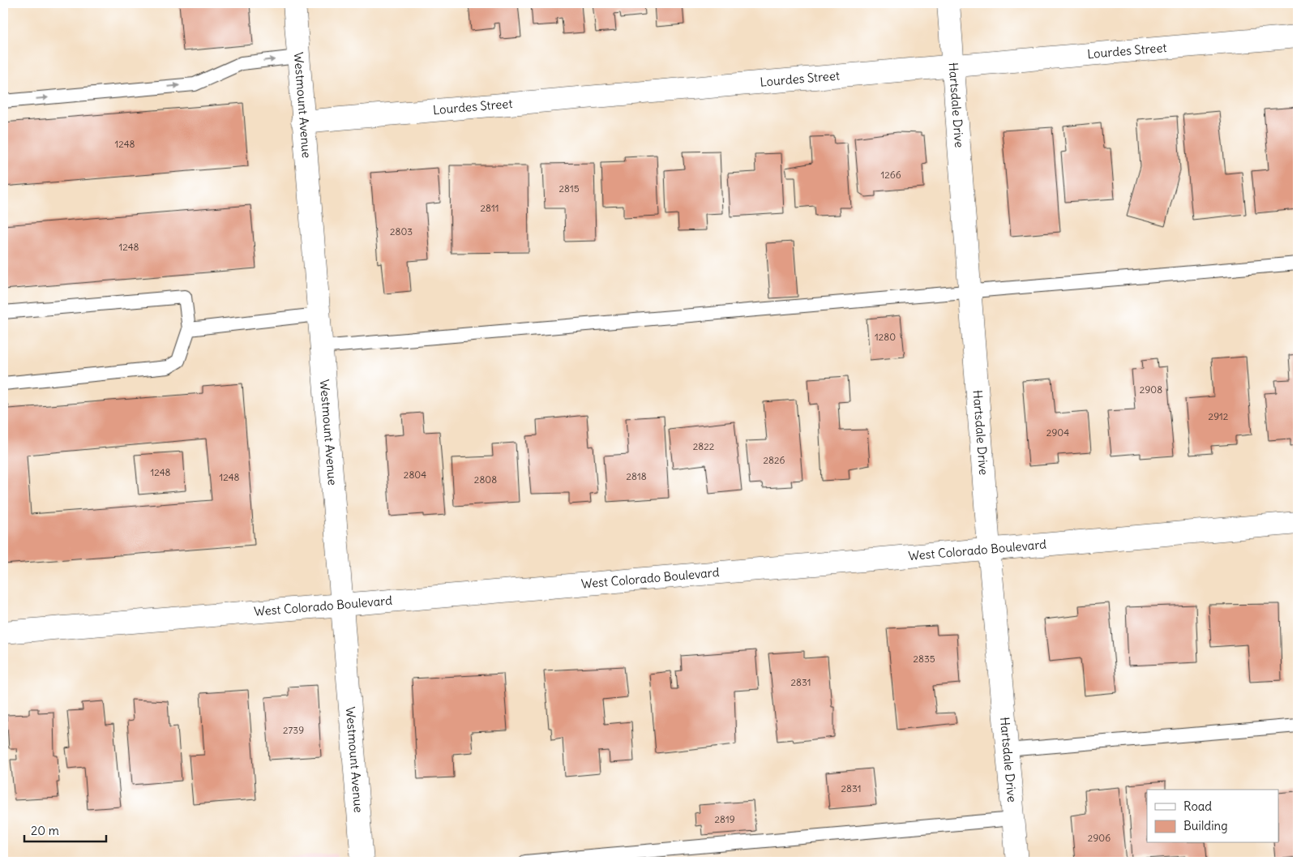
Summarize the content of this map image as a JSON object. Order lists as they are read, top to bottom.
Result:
{
  "streets": {
    "street": [
      "Lourdes Street",
      "Westmount Avenue",
      "Hartsdale Drive",
      "West Colorado Boulevard"
    ]
  },
  "crossings": [
    ["Lourdes Street", "Westmount Avenue"],
    ["Lourdes Street", "Hartsdale Drive"],
    ["Westmount Avenue", "West Colorado Boulevard"],
    ["Hartsdale Drive", "West Colorado Boulevard"]
  ],
  "house_numbers": [
    "1248",
    "1266",
    "2815",
    "2811",
    "2803",
    "1248",
    "1280",
    "2908",
    "2912",
    "2904",
    "2822",
    "2826",
    "1248",
    "2804",
    "2818",
    "1248",
    "2808",
    "2835",
    "2831",
    "2739",
    "2831",
    "2819",
    "2906"
  ],
  "legend": ["Road", "Building"],
  "scale_bar": "20 m"
}
